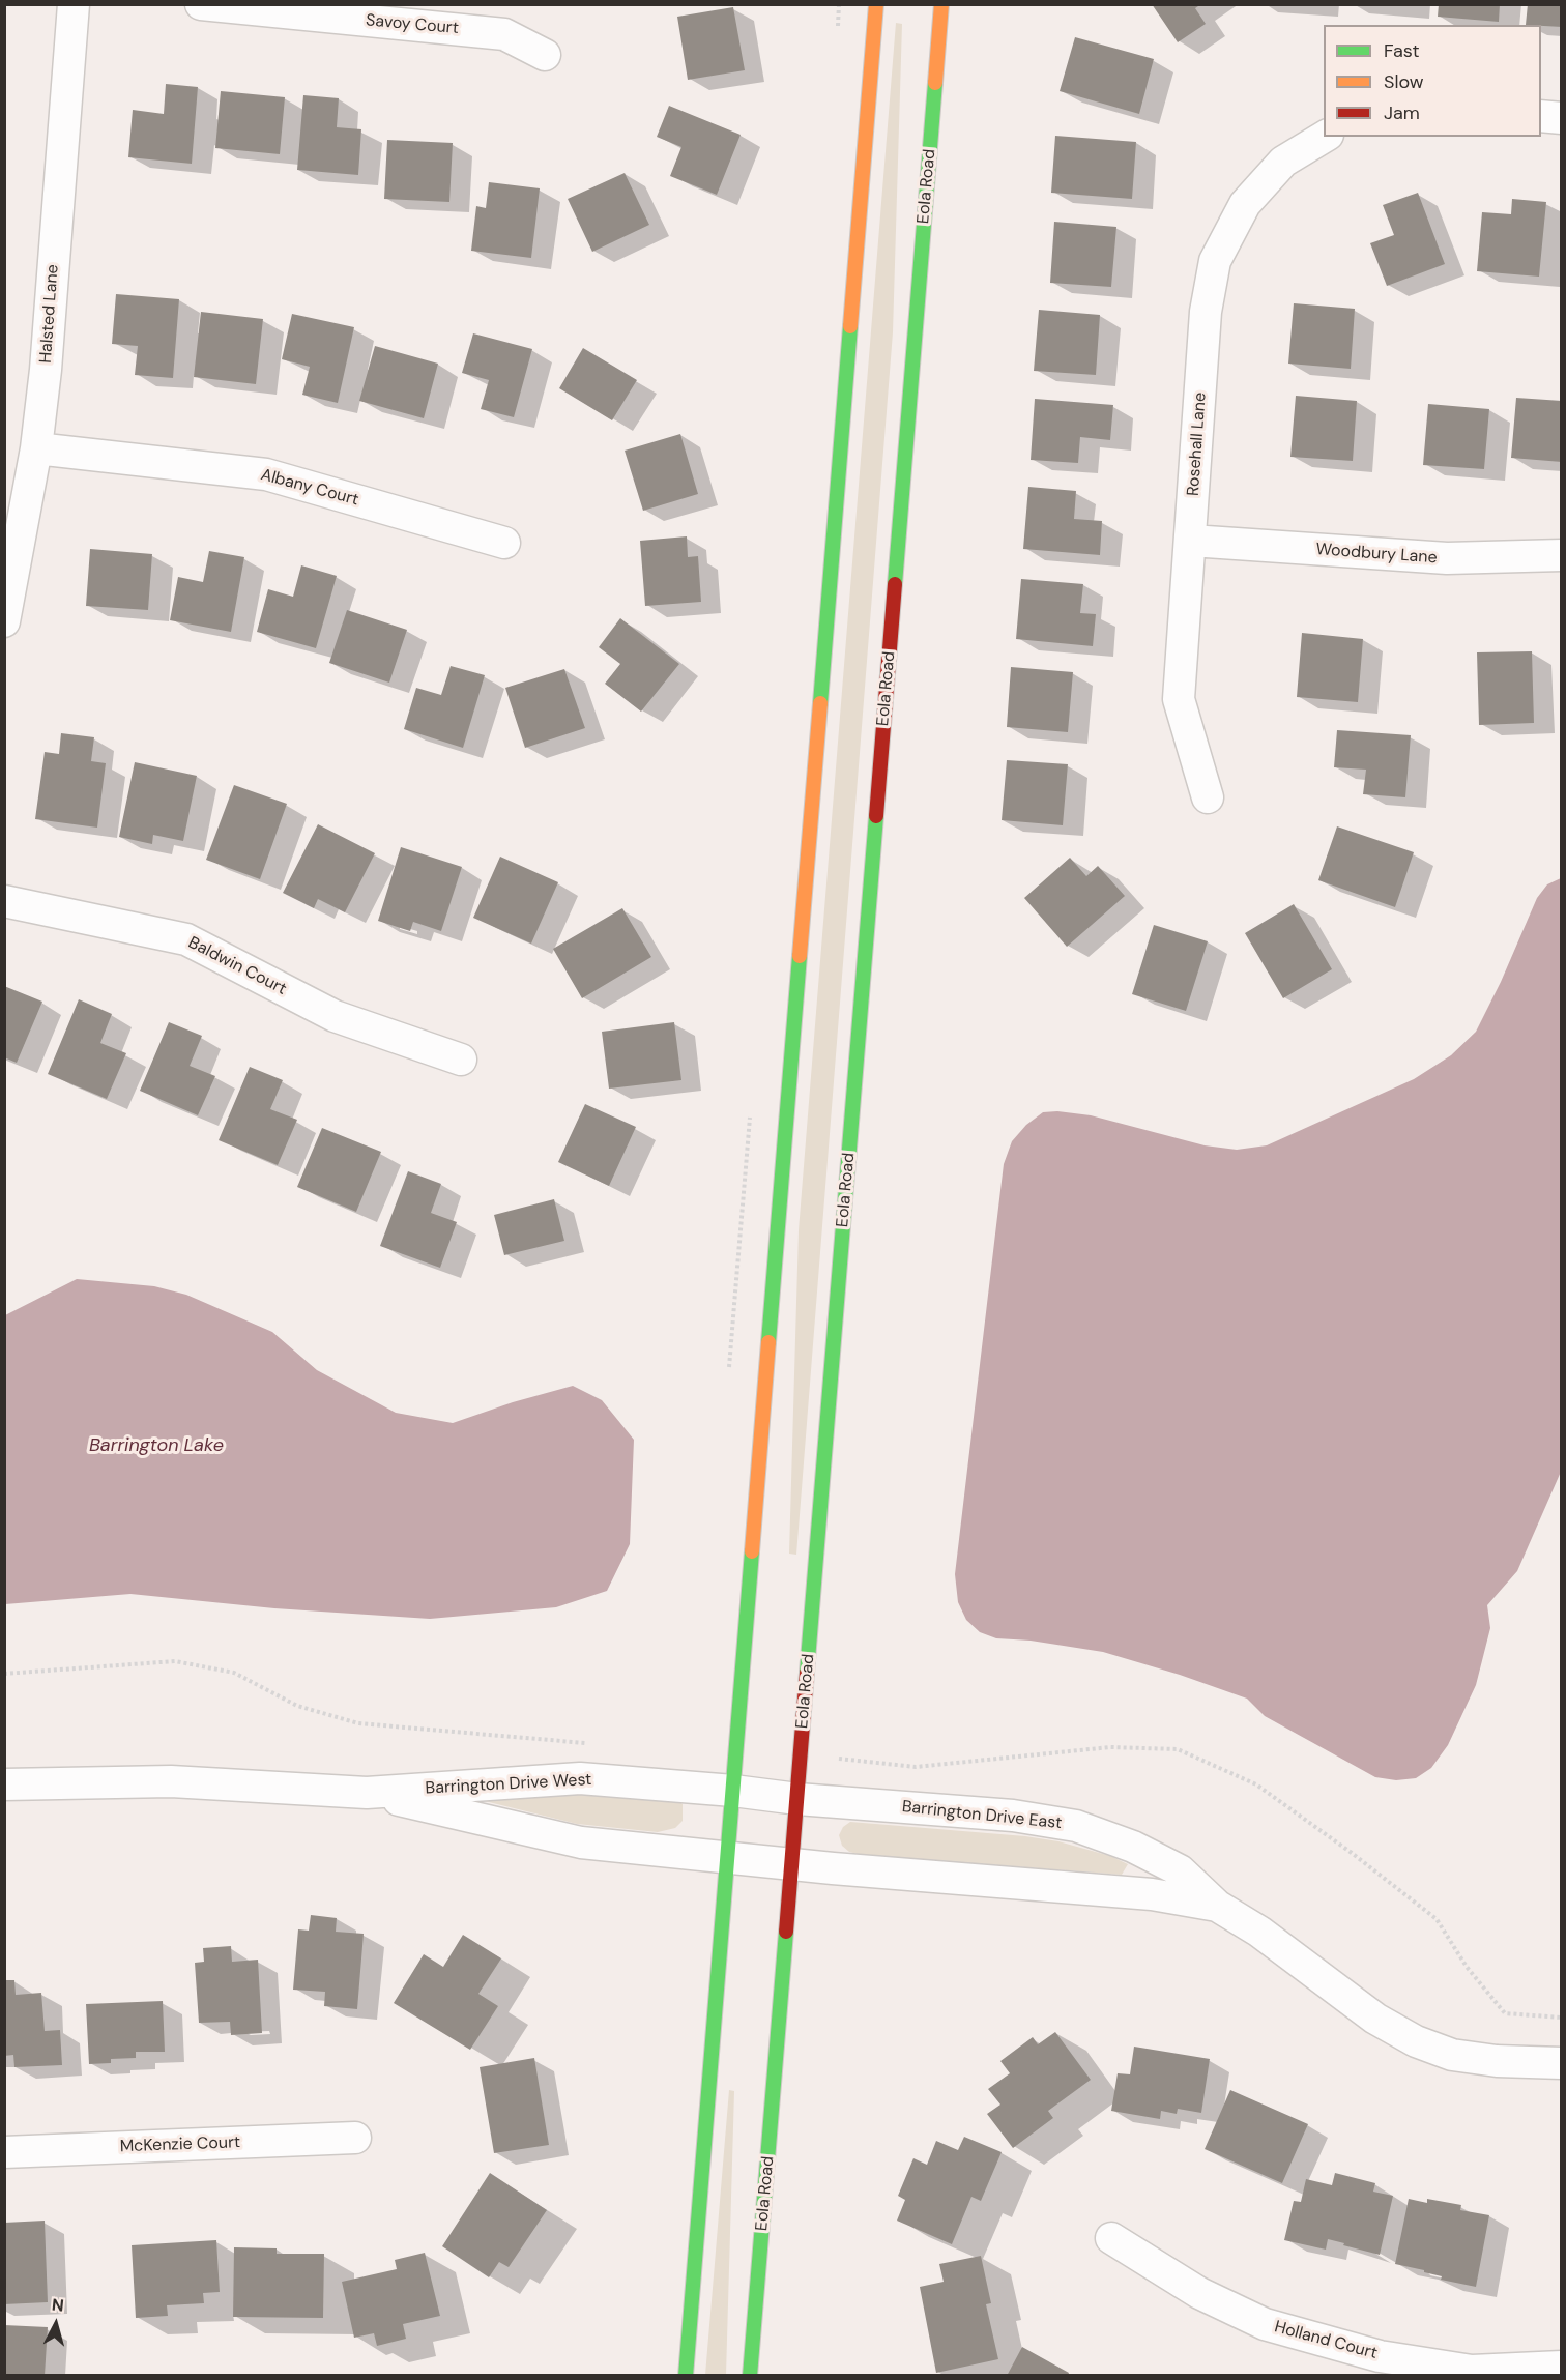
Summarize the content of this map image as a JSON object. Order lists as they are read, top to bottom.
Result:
{
  "streets": {
    "street": [
      "Savoy Court",
      "Eola Road",
      "Halsted Lane",
      "Rosehall Lane",
      "Albany Court",
      "Woodbury Lane",
      "Baldwin Court",
      "Barrington Drive West",
      "Barrington Drive East",
      "McKenzie Court",
      "Holland Court"
    ]
  },
  "crossings": [
    ["Eola Road", "Barrington Drive West"],
    ["Eola Road", "Barrington Drive East"],
    ["Halsted Lane", "Albany Court"],
    ["Rosehall Lane", "Woodbury Lane"],
    ["Barrington Drive West", "Barrington Drive East"]
  ],
  "water": ["Barrington Lake"],
  "legend": ["Fast", "Slow", "Jam"],
  "north": "top"
}
